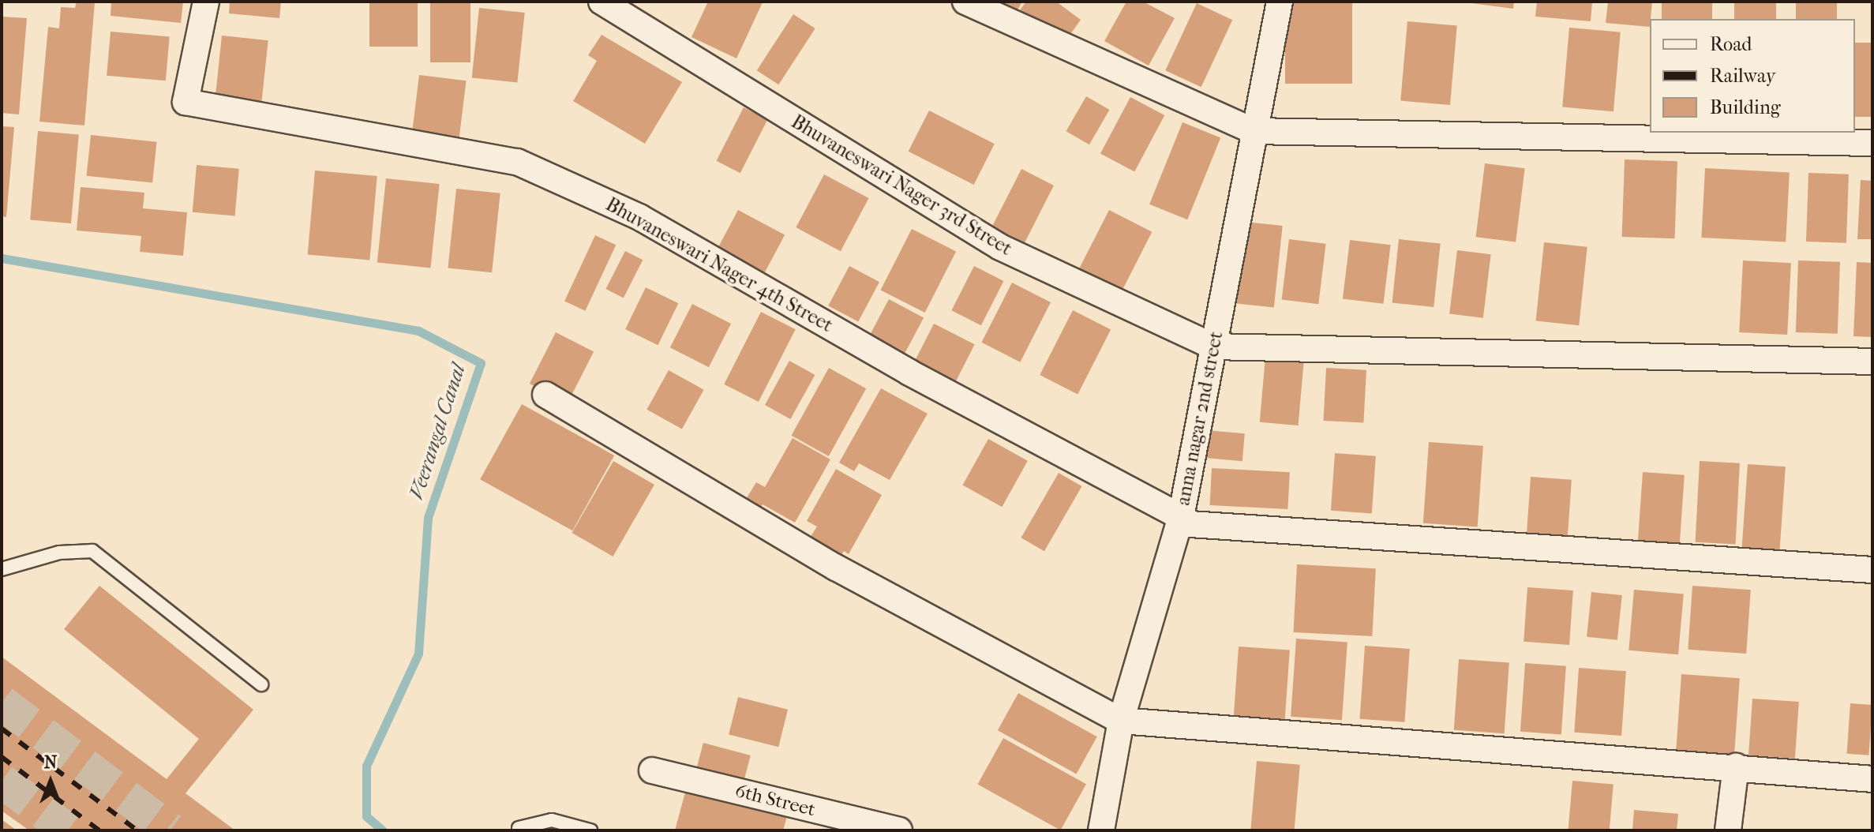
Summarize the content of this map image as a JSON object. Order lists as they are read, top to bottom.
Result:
{
  "streets": {
    "street": [
      "Bhuvaneswari Nager 3rd Street",
      "Bhuvaneswari Nager 4th Street",
      "anna nagar 2nd street",
      "6th Street"
    ]
  },
  "crossings": [
    ["Bhuvaneswari Nager 3rd Street", "anna nagar 2nd street"],
    ["Bhuvaneswari Nager 4th Street", "anna nagar 2nd street"]
  ],
  "water": ["Veerangal Canal"],
  "legend": ["Road", "Railway", "Building"],
  "north": "top"
}
